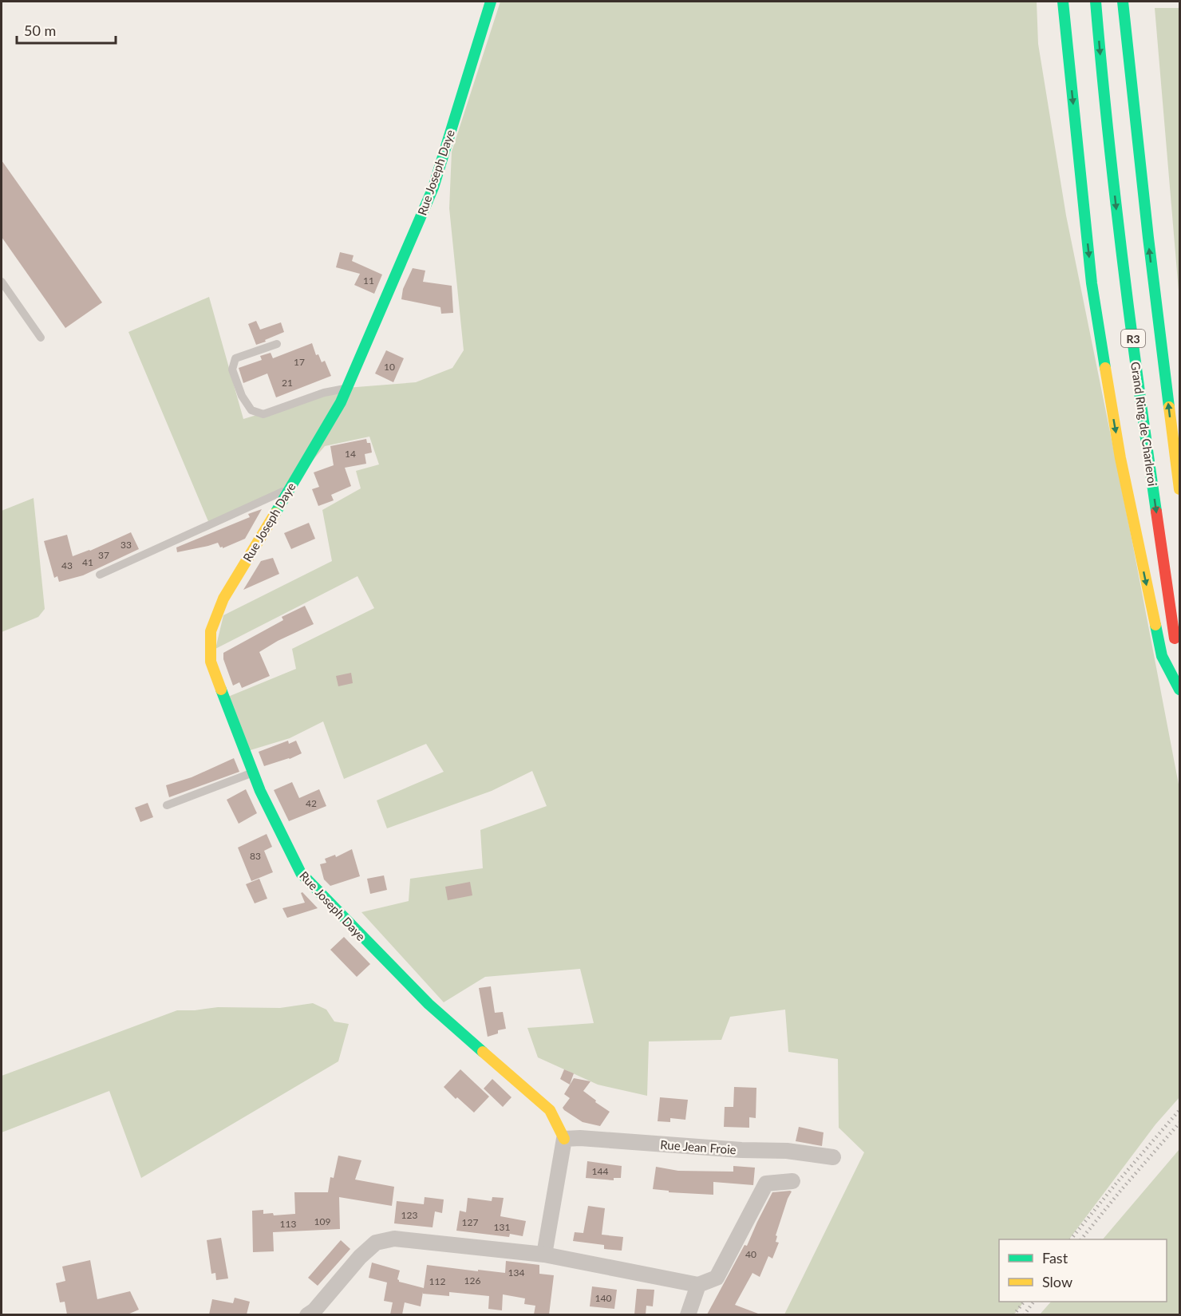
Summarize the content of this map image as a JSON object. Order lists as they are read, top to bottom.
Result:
{
  "streets": {
    "main road": ["Rue Joseph Daye", "R3", "Grand Ring de Charleroi"],
    "street": ["Rue Jean Froie"]
  },
  "crossings": [
    ["Rue Joseph Daye", "Rue Jean Froie"]
  ],
  "house_numbers": [
    "11",
    "17",
    "10",
    "21",
    "14",
    "33",
    "37",
    "41",
    "43",
    "42",
    "83",
    "144",
    "123",
    "109",
    "127",
    "113",
    "131",
    "40",
    "134",
    "126",
    "112",
    "140"
  ],
  "legend": ["Fast", "Slow"],
  "scale_bar": "50 m"
}
